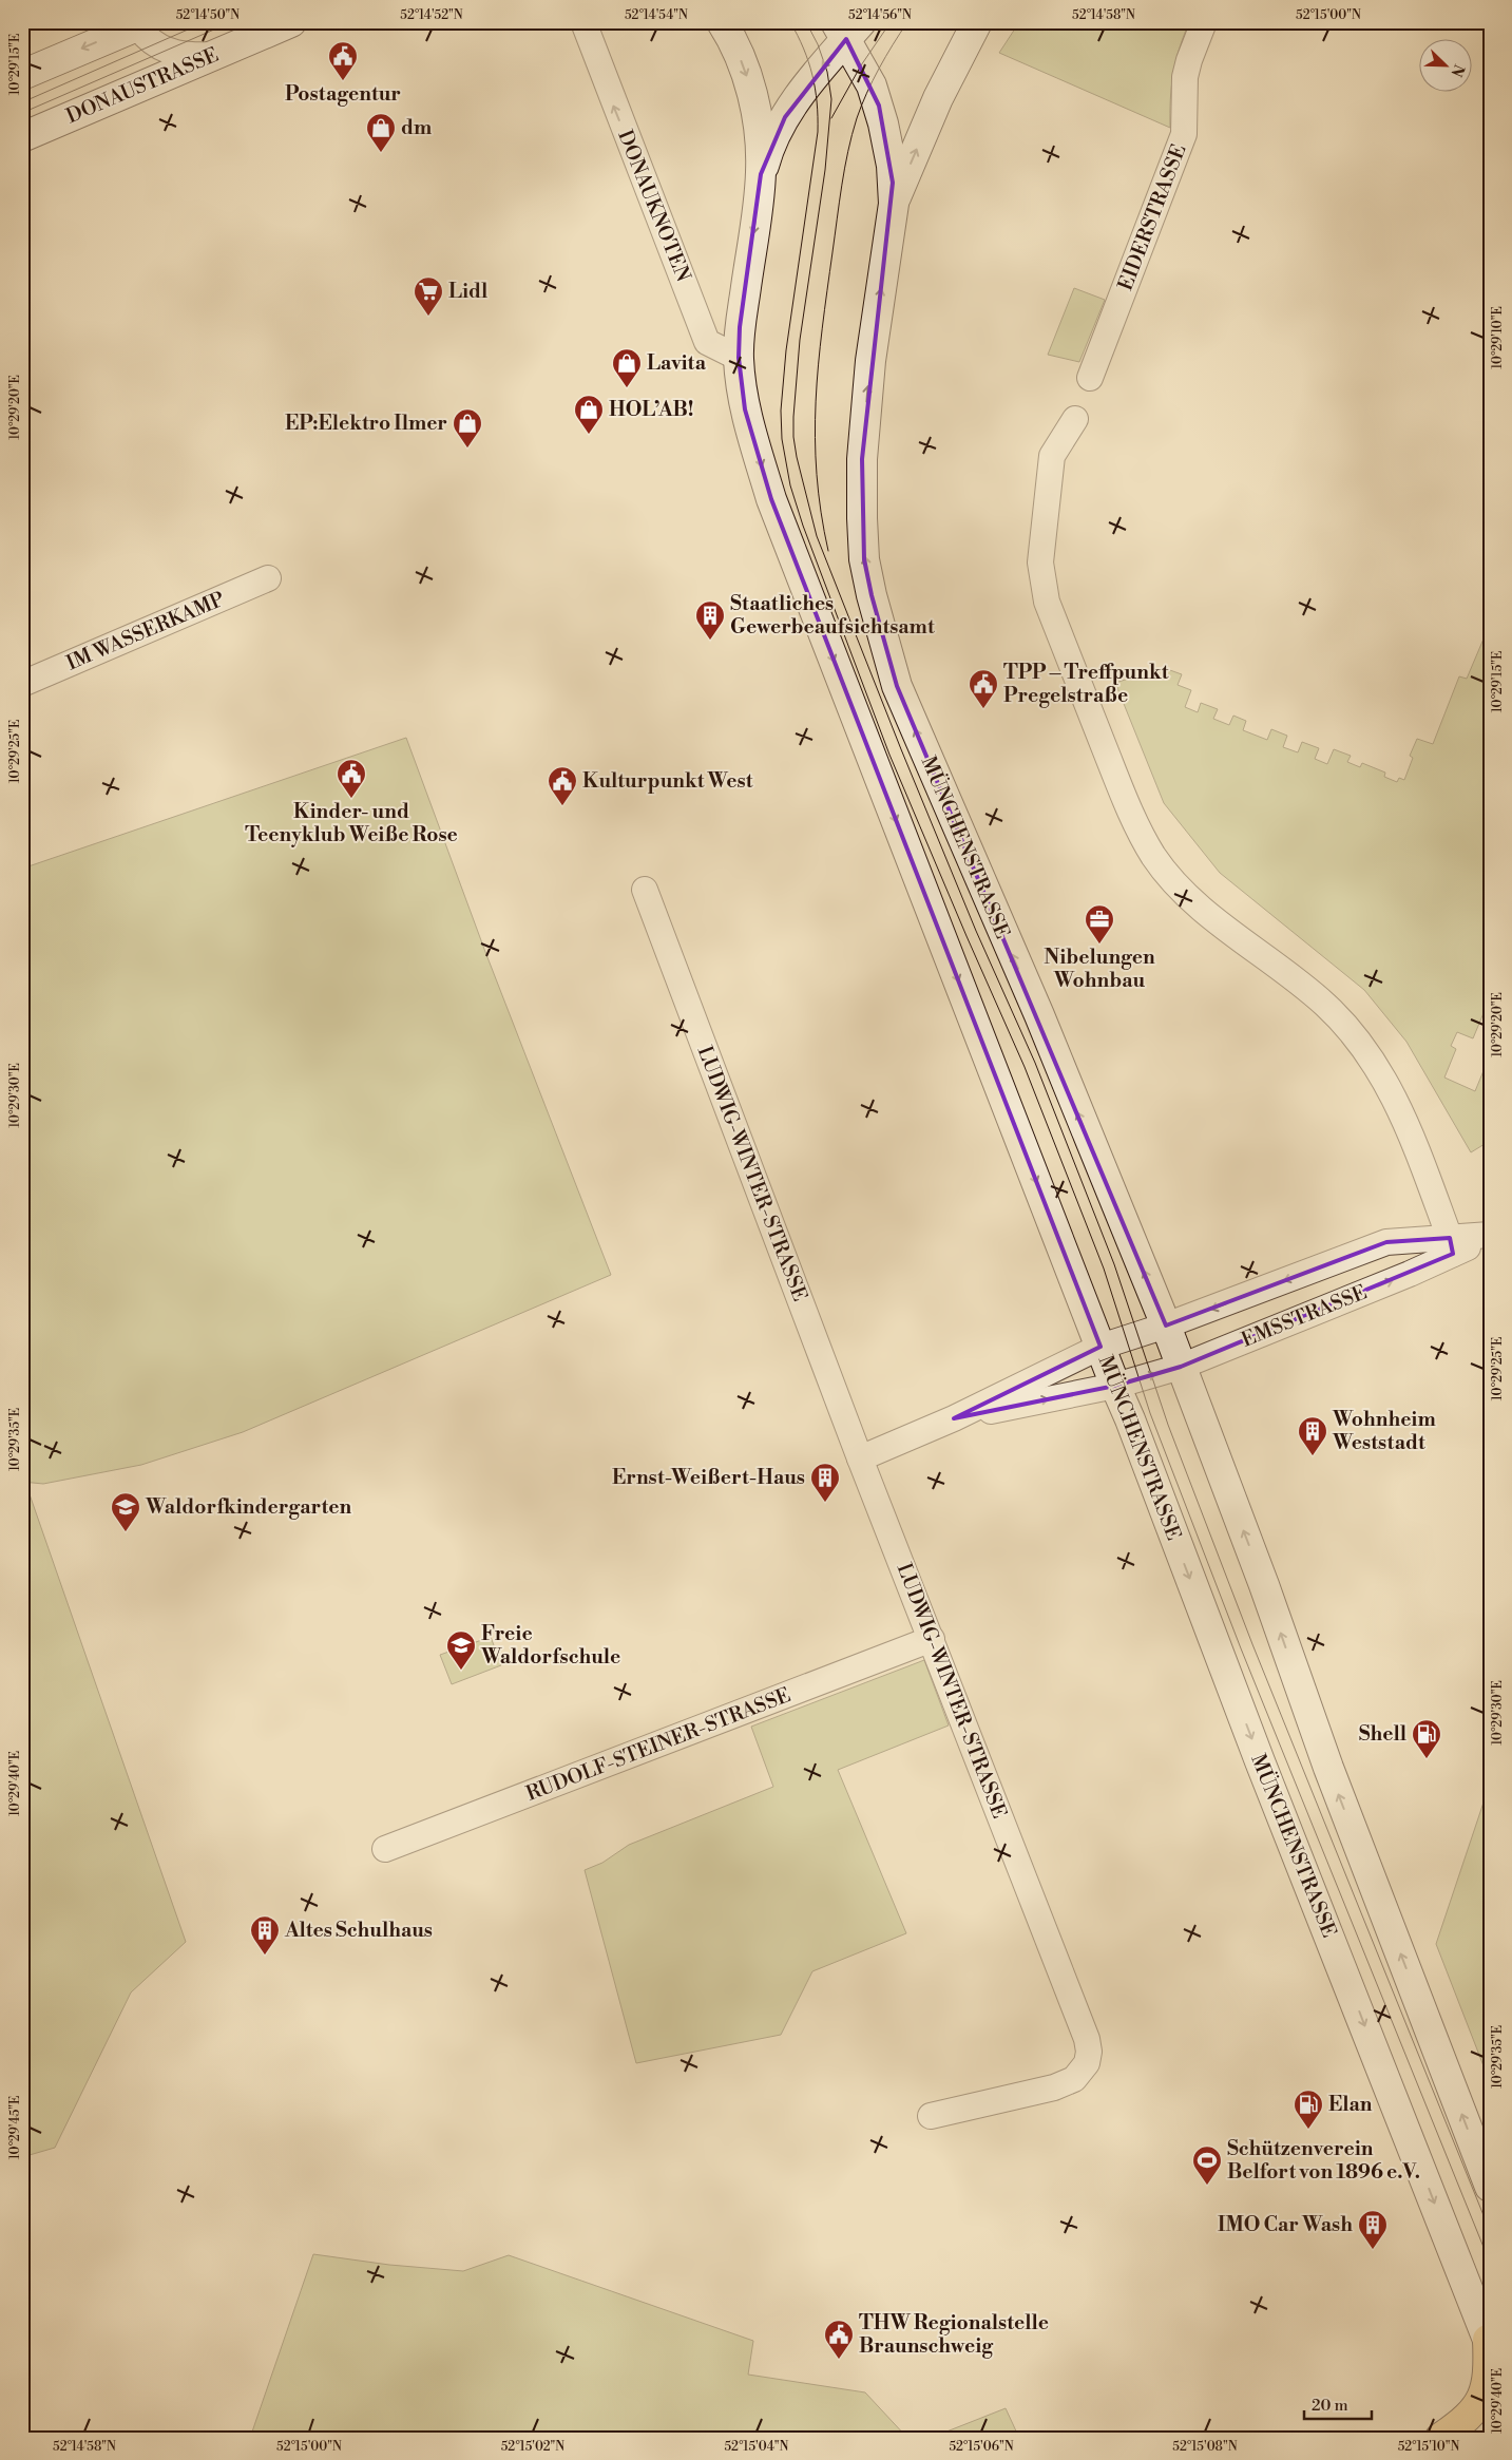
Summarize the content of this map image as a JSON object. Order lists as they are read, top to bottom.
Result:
{
  "streets": {
    "main road": ["DONAUSTRASSE", "MÜNCHENSTRASSE"],
    "street": [
      "DONAUKNOTEN",
      "EIDERSTRASSE",
      "IM WASSERKAMP",
      "LUDWIG-WINTER-STRASSE",
      "EMSSTRASSE",
      "RUDOLF-STEINER-STRASSE"
    ]
  },
  "crossings": [
    ["DONAUKNOTEN", "MÜNCHENSTRASSE"],
    ["MÜNCHENSTRASSE", "EMSSTRASSE"],
    ["LUDWIG-WINTER-STRASSE", "RUDOLF-STEINER-STRASSE"]
  ],
  "one_way": ["DONAUKNOTEN"],
  "places": {
    "public building": [
      "Postagentur",
      "TPP – Treffpunkt Pregelstraße",
      "Kinder- und Teenyklub Weiße Rose",
      "Kulturpunkt West",
      "THW Regionalstelle Braunschweig"
    ],
    "shop": [
      "dm",
      "Lavita",
      "HOL’AB!",
      "EP:Elektro Ilmer"
    ],
    "supermarket": ["Lidl"],
    "building": [
      "Staatliches Gewerbeaufsichtsamt",
      "Wohnheim Weststadt",
      "Ernst-Weißert-Haus",
      "Altes Schulhaus",
      "IMO Car Wash"
    ],
    "office": ["Nibelungen Wohnbau"],
    "school or university": ["Waldorfkindergarten", "Freie Waldorfschule"],
    "fuel station": ["Shell", "Elan"],
    "sports": ["Schützenverein Belfort von 1896 e.V."]
  },
  "scale_bar": "20 m",
  "north": "bottom right",
  "coordinates": [
    "52°14'50\"N",
    "52°14'52\"N",
    "52°14'54\"N",
    "52°14'56\"N",
    "52°14'58\"N",
    "52°15'00\"N",
    "10°29'15\"E",
    "10°29'10\"E",
    "10°29'20\"E",
    "10°29'25\"E",
    "10°29'30\"E",
    "10°29'35\"E",
    "10°29'40\"E",
    "10°29'45\"E",
    "52°15'02\"N",
    "52°15'04\"N",
    "52°15'06\"N",
    "52°15'08\"N",
    "52°15'10\"N"
  ]
}
